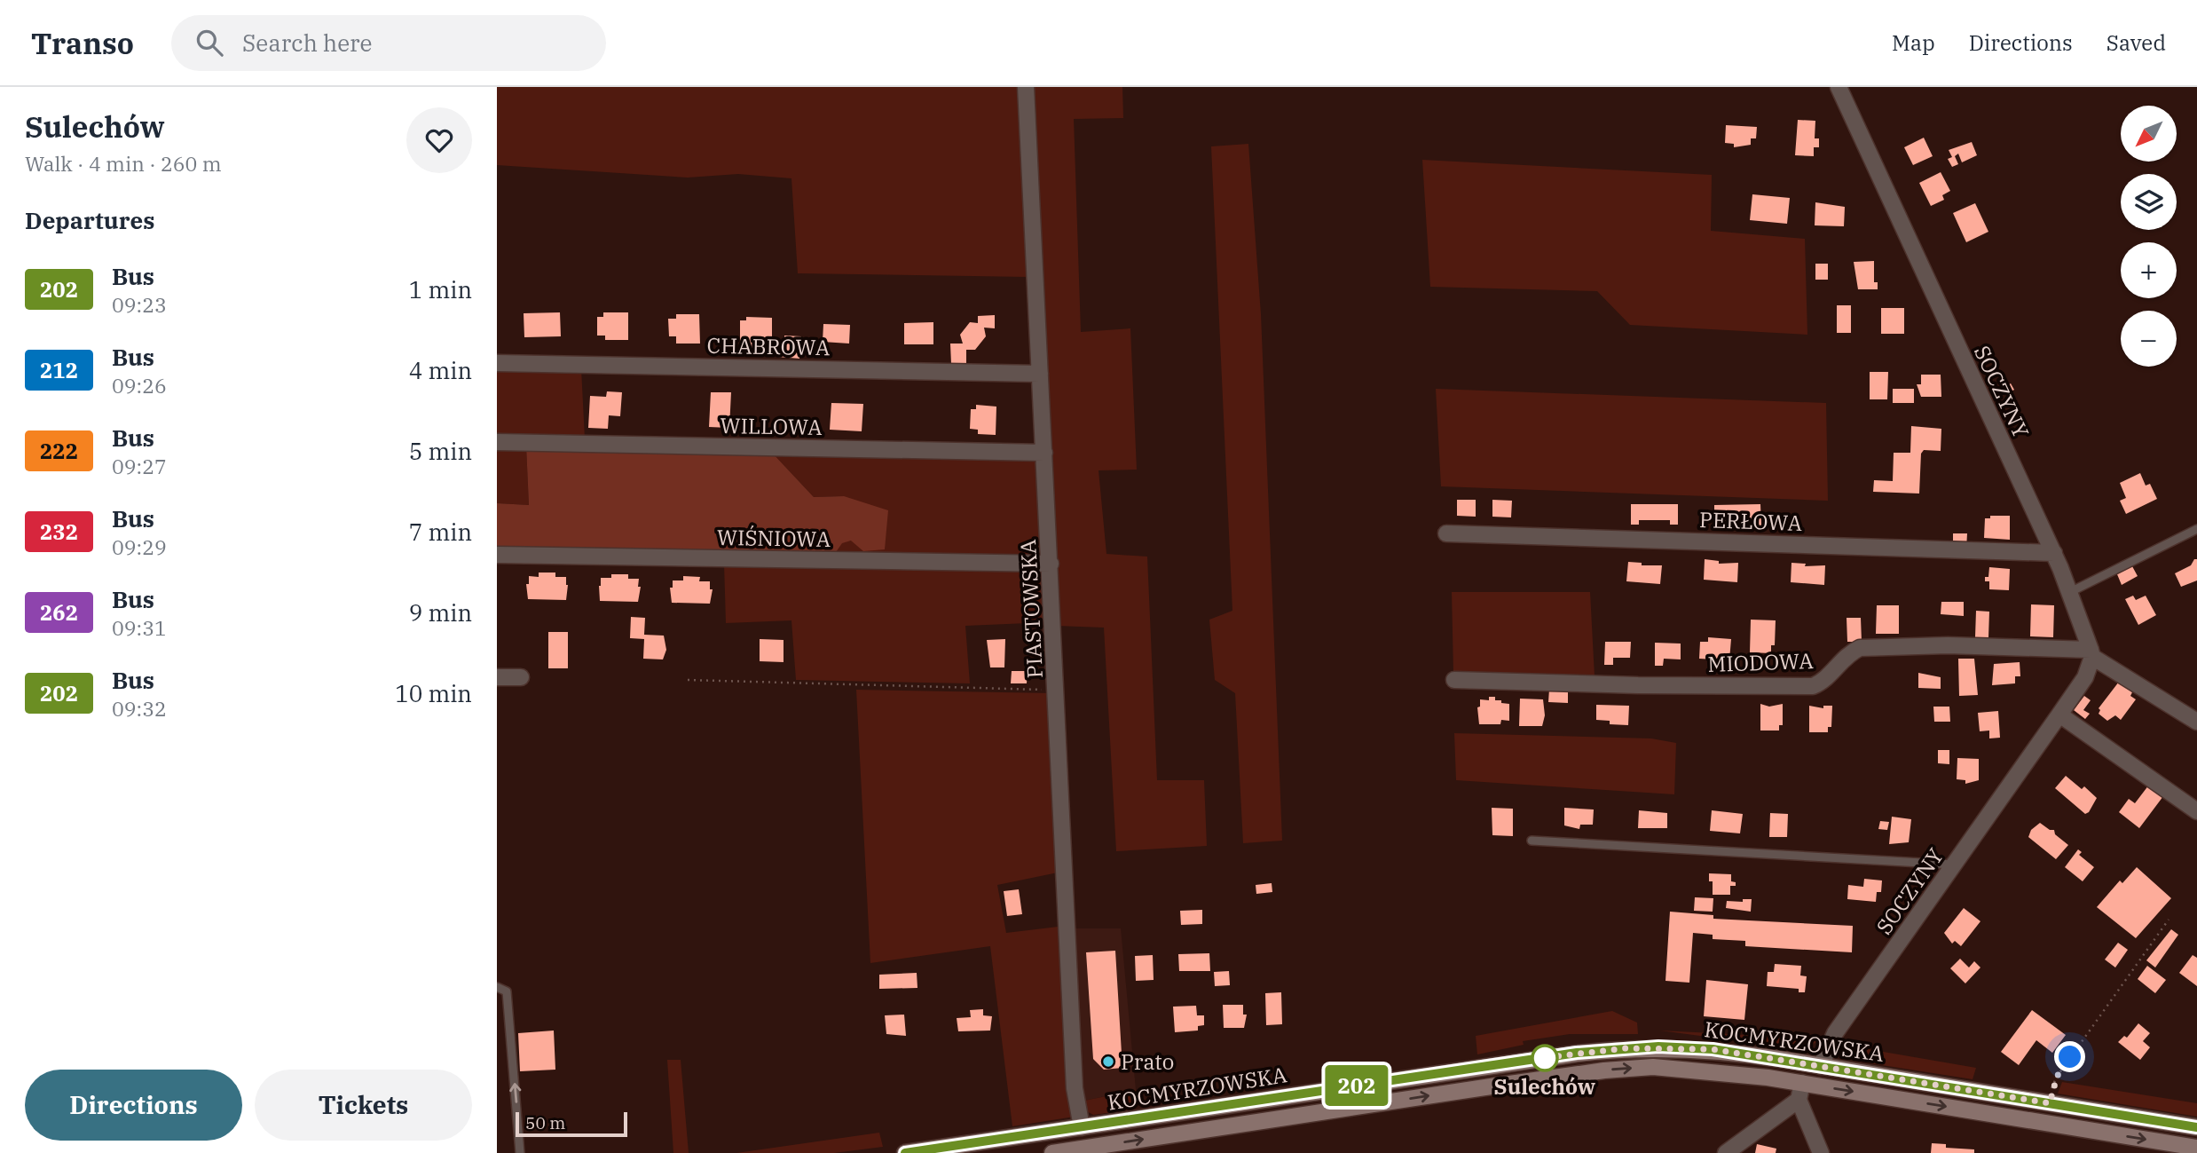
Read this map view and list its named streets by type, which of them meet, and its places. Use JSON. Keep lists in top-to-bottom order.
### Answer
{
  "streets": {
    "main road": ["KOCMYRZOWSKA"],
    "street": [
      "CHABROWA",
      "SOCZYNY",
      "WILLOWA",
      "PERŁOWA",
      "WIŚNIOWA",
      "PIASTOWSKA",
      "MIODOWA"
    ]
  },
  "crossings": [
    ["CHABROWA", "PIASTOWSKA"],
    ["SOCZYNY", "PERŁOWA"],
    ["SOCZYNY", "MIODOWA"],
    ["SOCZYNY", "KOCMYRZOWSKA"],
    ["WILLOWA", "PIASTOWSKA"],
    ["WIŚNIOWA", "PIASTOWSKA"],
    ["PIASTOWSKA", "KOCMYRZOWSKA"]
  ],
  "places": ["Sulechów", "Prato"],
  "lines": ["bus line 202"],
  "scale_bar": "50 m",
  "north": "bottom left",
  "page": {
    "header": "Transo",
    "search": "Search here",
    "nav": ["Map", "Directions", "Saved"],
    "heading": [
      ["Sulechów", "Walk · 4 min · 260 m"],
      "Departures"
    ],
    "on_map": "202",
    "map_buttons": ["+", "−"],
    "list": [
      {
        "mark": "202",
        "name": "Bus",
        "note": "09:23",
        "value": "1 min"
      },
      {
        "mark": "212",
        "name": "Bus",
        "note": "09:26",
        "value": "4 min"
      },
      {
        "mark": "222",
        "name": "Bus",
        "note": "09:27",
        "value": "5 min"
      },
      {
        "mark": "232",
        "name": "Bus",
        "note": "09:29",
        "value": "7 min"
      },
      {
        "mark": "262",
        "name": "Bus",
        "note": "09:31",
        "value": "9 min"
      },
      {
        "mark": "202",
        "name": "Bus",
        "note": "09:32",
        "value": "10 min"
      }
    ],
    "buttons": ["Directions", "Tickets"],
    "scale": "50 m"
  }
}
